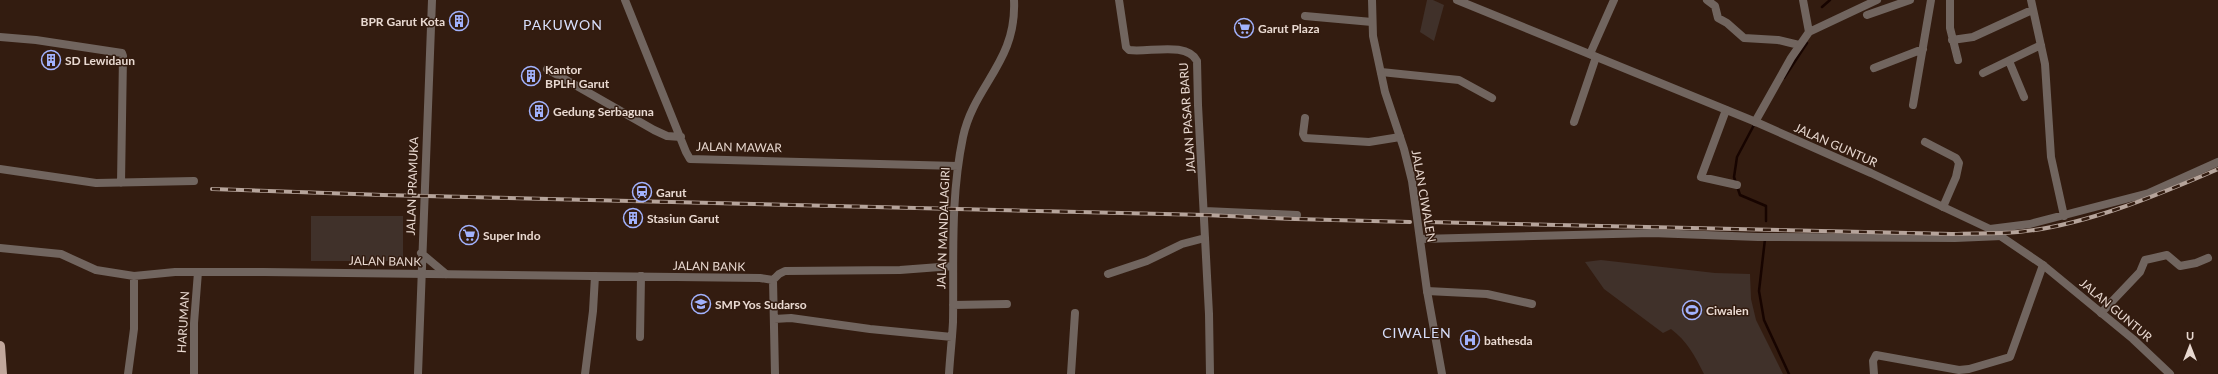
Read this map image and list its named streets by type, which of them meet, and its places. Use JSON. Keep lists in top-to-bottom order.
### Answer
{
  "streets": {
    "street": [
      "JALAN PASAR BARU",
      "JALAN GUNTUR",
      "JALAN MAWAR",
      "JALAN PRAMUKA",
      "JALAN CIWALEN",
      "JALAN MANDALAGIRI",
      "JALAN BANK",
      "HARUMAN"
    ]
  },
  "crossings": [
    ["JALAN MAWAR", "JALAN MANDALAGIRI"],
    ["JALAN PRAMUKA", "JALAN BANK"],
    ["JALAN BANK", "HARUMAN"]
  ],
  "districts": ["PAKUWON", "CIWALEN"],
  "places": {
    "building": [
      "BPR Garut Kota",
      "SD Lewidaun",
      "Kantor BPLH Garut",
      "Gedung Serbaguna",
      "Stasiun Garut"
    ],
    "supermarket": ["Garut Plaza", "Super Indo"],
    "station": ["Garut"],
    "school or university": ["SMP Yos Sudarso"],
    "sports": ["Ciwalen"],
    "hospital": ["bathesda"]
  },
  "north": "top"
}
